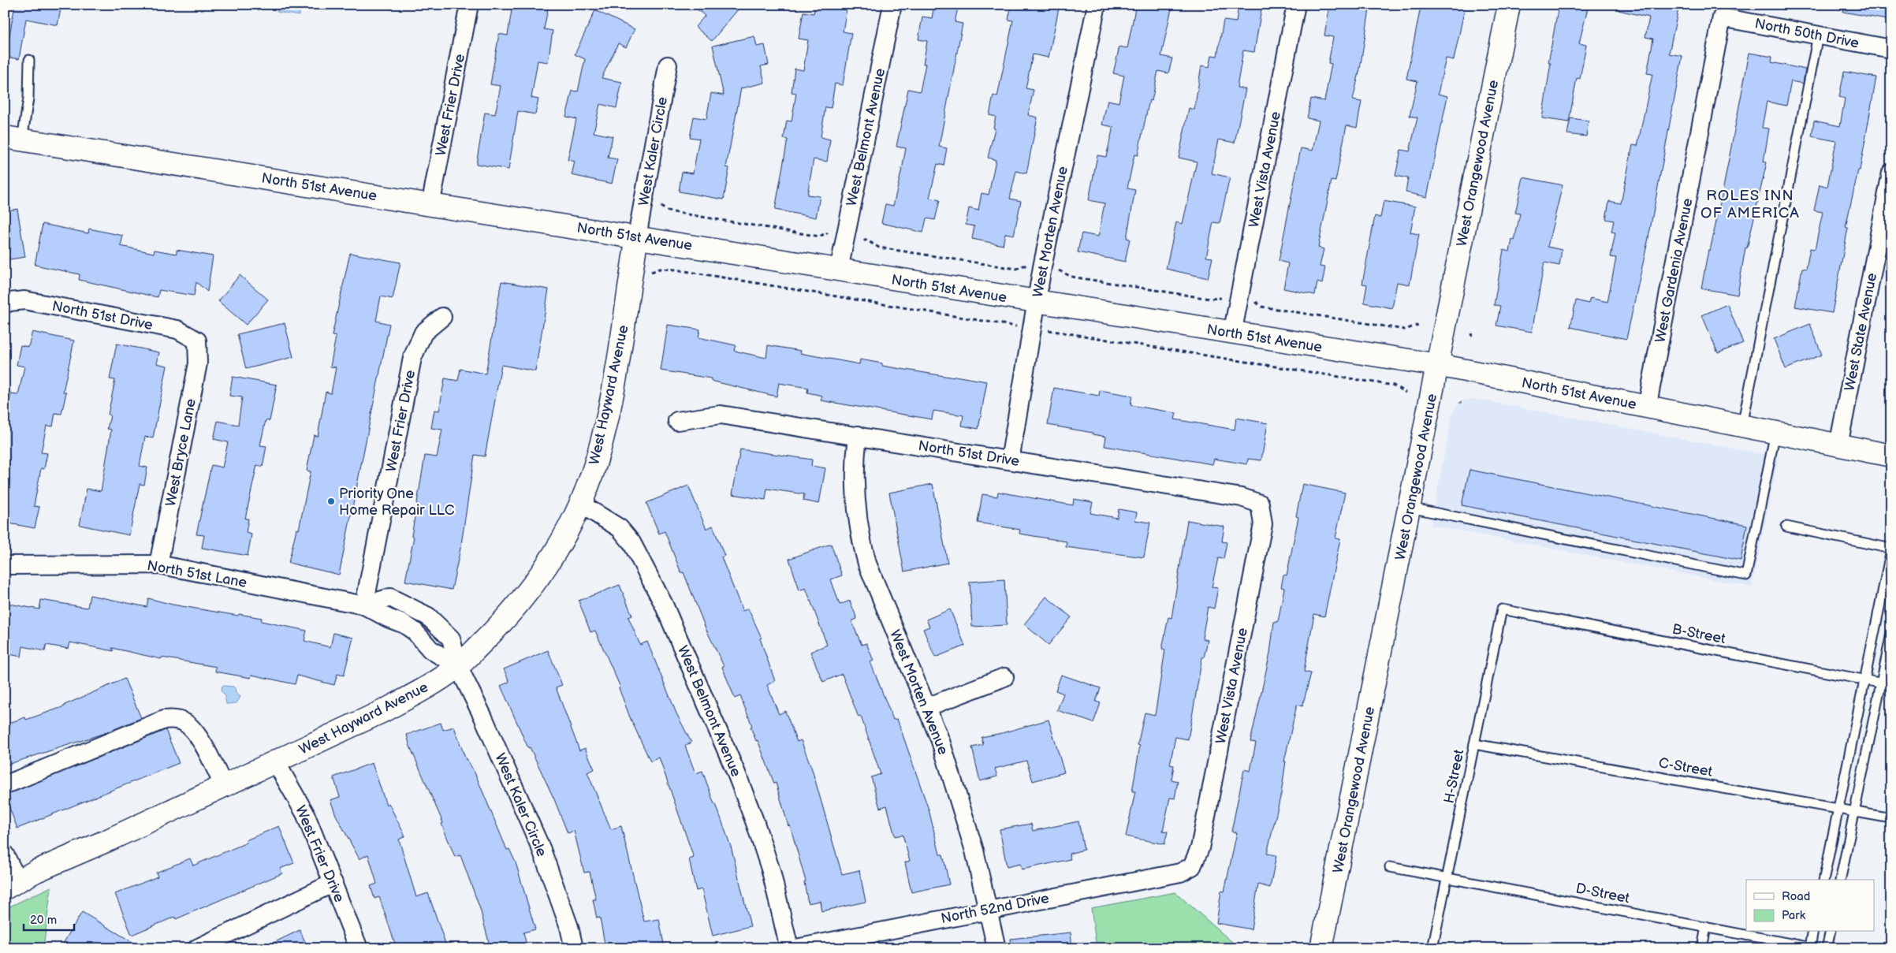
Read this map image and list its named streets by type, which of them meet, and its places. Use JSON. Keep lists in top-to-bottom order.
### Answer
{
  "streets": {
    "street": [
      "North 50th Drive",
      "West Frier Drive",
      "West Belmont Avenue",
      "West Kaler Circle",
      "West Orangewood Avenue",
      "West Vista Avenue",
      "North 51st Avenue",
      "West Morten Avenue",
      "West Gardenia Avenue",
      "North 51st Drive",
      "West State Avenue",
      "West Hayward Avenue",
      "West Bryce Lane",
      "North 51st Lane",
      "North 52nd Drive"
    ],
    "lane": [
      "B-Street",
      "C-Street",
      "H-Street",
      "D-Street"
    ]
  },
  "crossings": [
    ["North 50th Drive", "West Gardenia Avenue"],
    ["West Frier Drive", "North 51st Avenue"],
    ["West Frier Drive", "West Hayward Avenue"],
    ["West Frier Drive", "North 51st Lane"],
    ["West Belmont Avenue", "North 51st Avenue"],
    ["West Belmont Avenue", "West Hayward Avenue"],
    ["West Kaler Circle", "North 51st Avenue"],
    ["West Kaler Circle", "West Hayward Avenue"],
    ["West Kaler Circle", "North 51st Lane"],
    ["West Orangewood Avenue", "North 51st Avenue"],
    ["West Vista Avenue", "North 51st Avenue"],
    ["West Vista Avenue", "North 51st Drive"],
    ["West Vista Avenue", "North 52nd Drive"],
    ["North 51st Avenue", "West Morten Avenue"],
    ["North 51st Avenue", "West Gardenia Avenue"],
    ["North 51st Avenue", "West State Avenue"],
    ["North 51st Avenue", "West Hayward Avenue"],
    ["West Morten Avenue", "North 51st Drive"],
    ["West Morten Avenue", "North 52nd Drive"],
    ["North 51st Drive", "West Bryce Lane"],
    ["West Hayward Avenue", "North 51st Lane"],
    ["West Bryce Lane", "North 51st Lane"],
    ["B-Street", "H-Street"],
    ["C-Street", "H-Street"],
    ["H-Street", "D-Street"]
  ],
  "districts": ["ROLES INN OF AMERICA"],
  "places": ["Priority One Home Repair LLC"],
  "legend": ["Road", "Park"],
  "scale_bar": "20 m"
}
